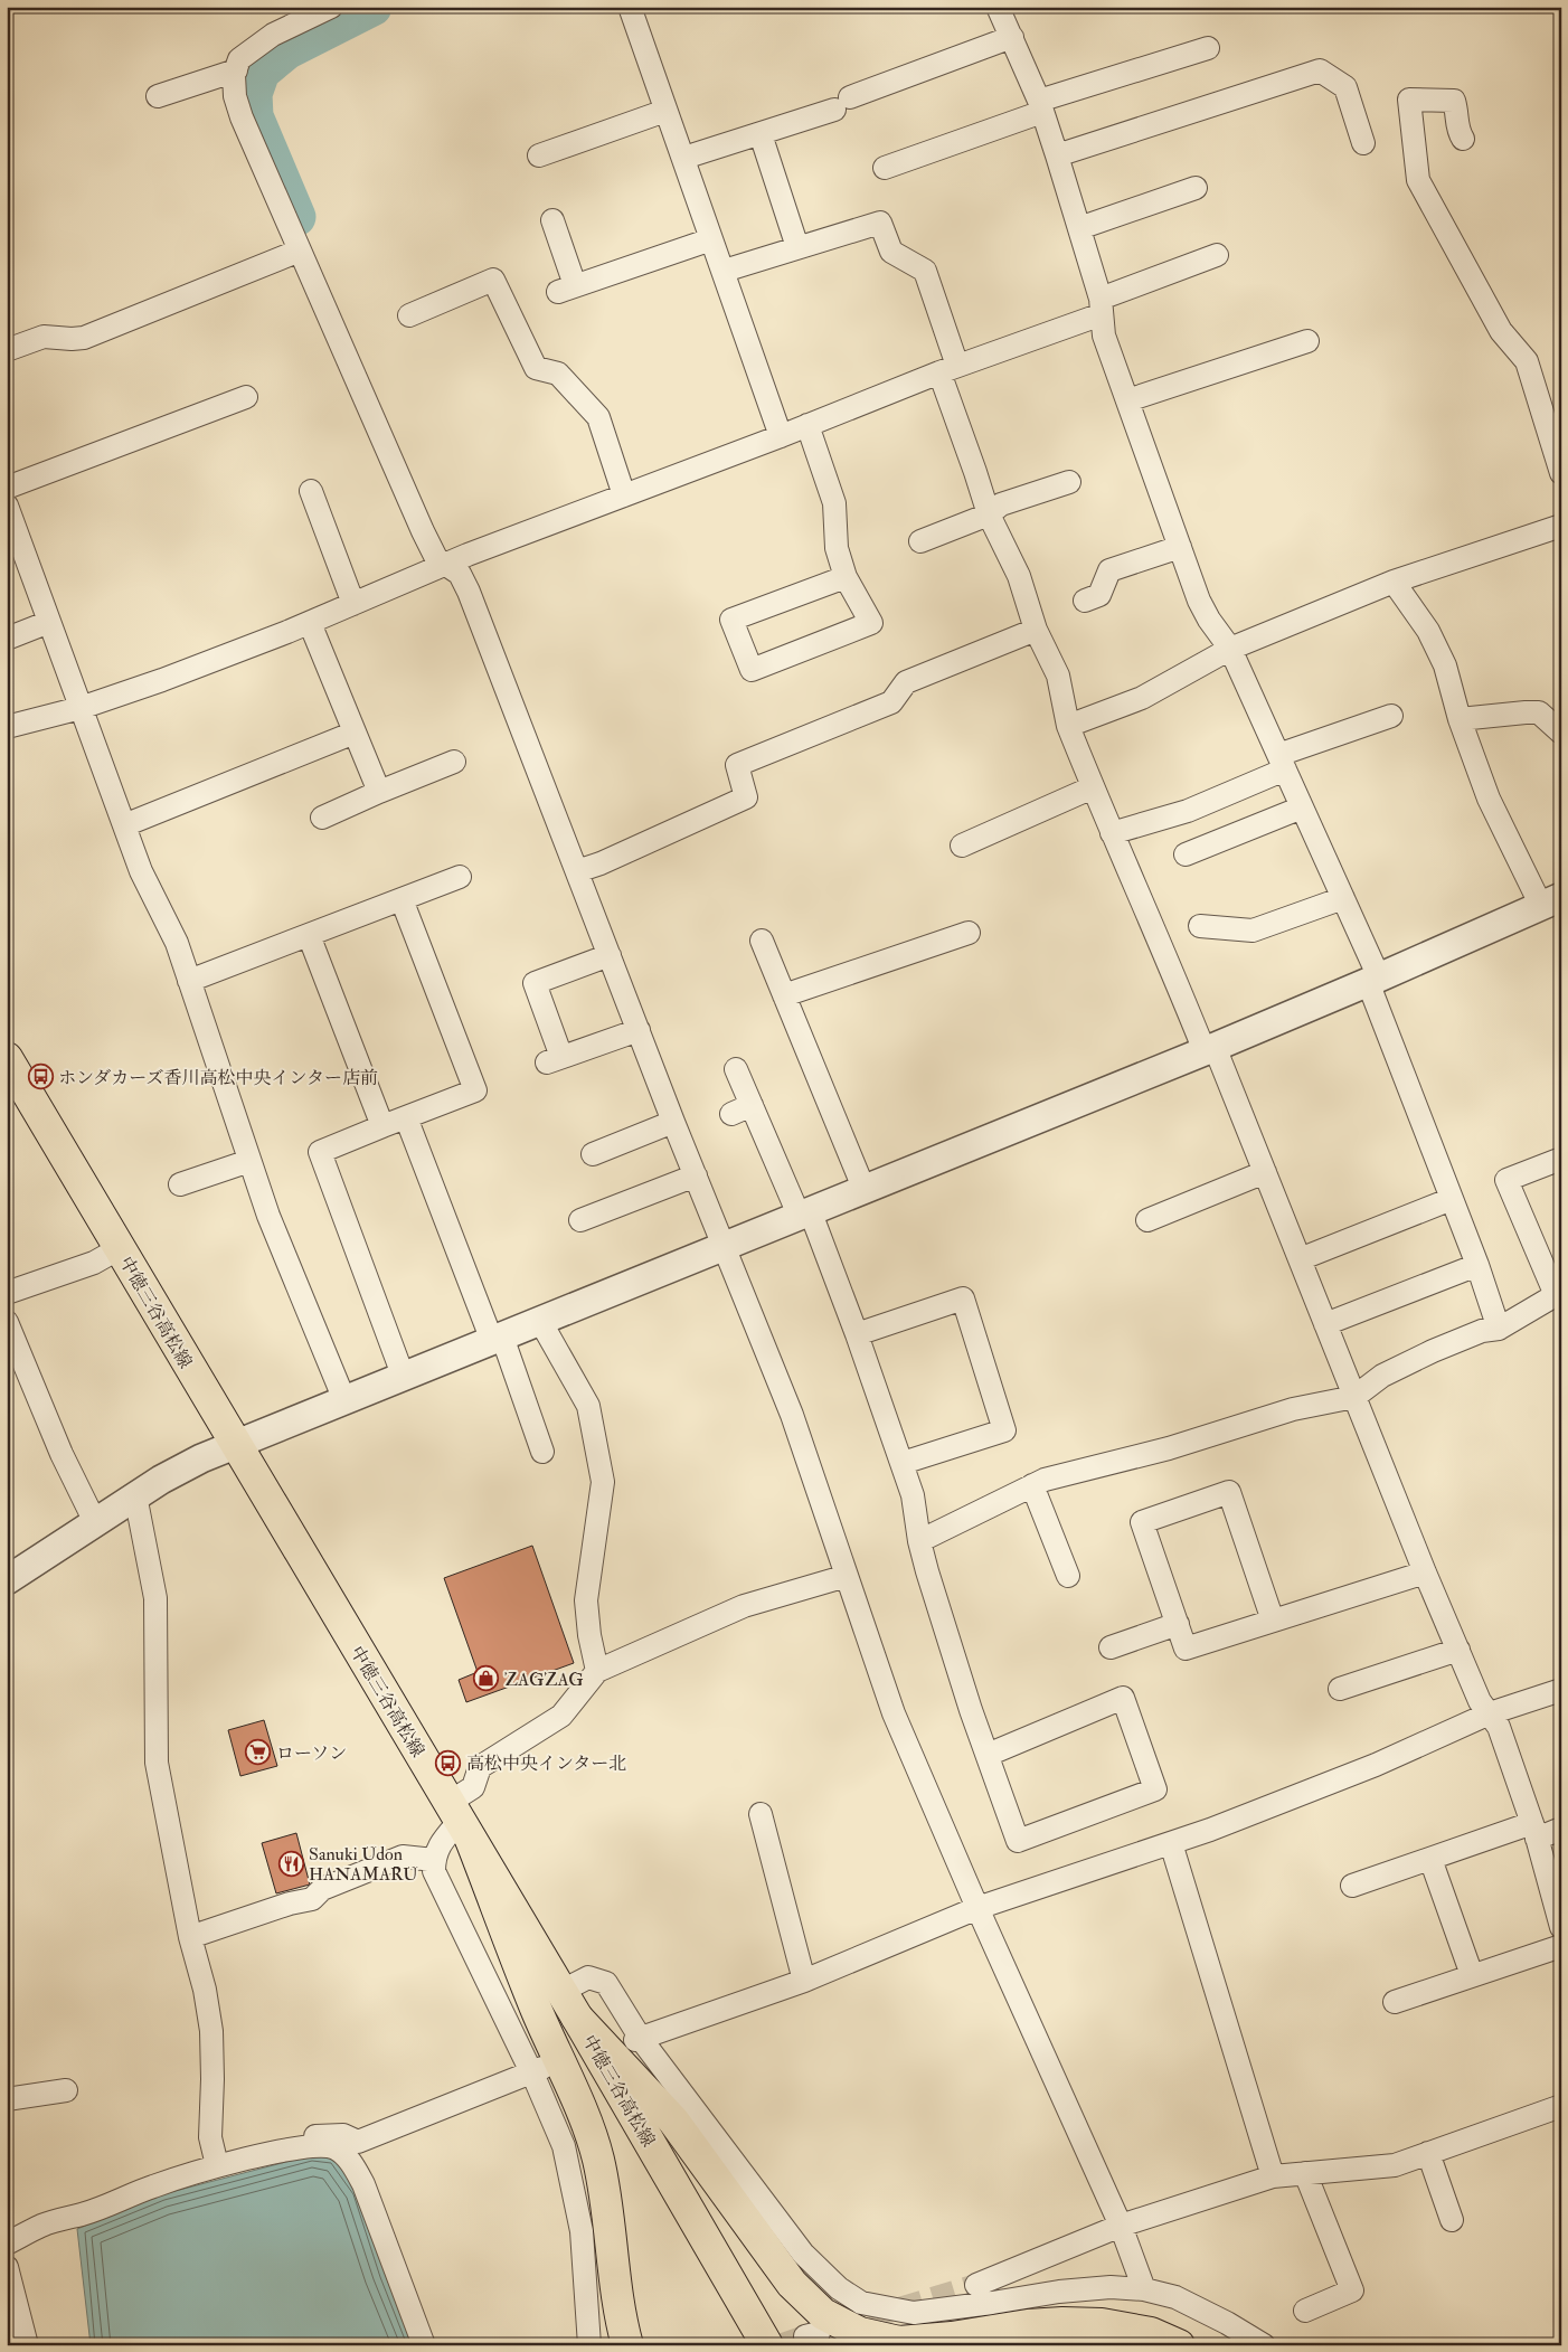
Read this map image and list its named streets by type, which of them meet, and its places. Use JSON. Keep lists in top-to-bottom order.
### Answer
{
  "streets": {
    "main road": ["中徳三谷高松線"]
  },
  "places": {
    "bus stop": ["ホンダカーズ香川高松中央インター店前", "高松中央インター北"],
    "shop": ["ZAGZAG"],
    "supermarket": ["ローソン"],
    "restaurant": ["Sanuki Udon HANAMARU"]
  }
}
